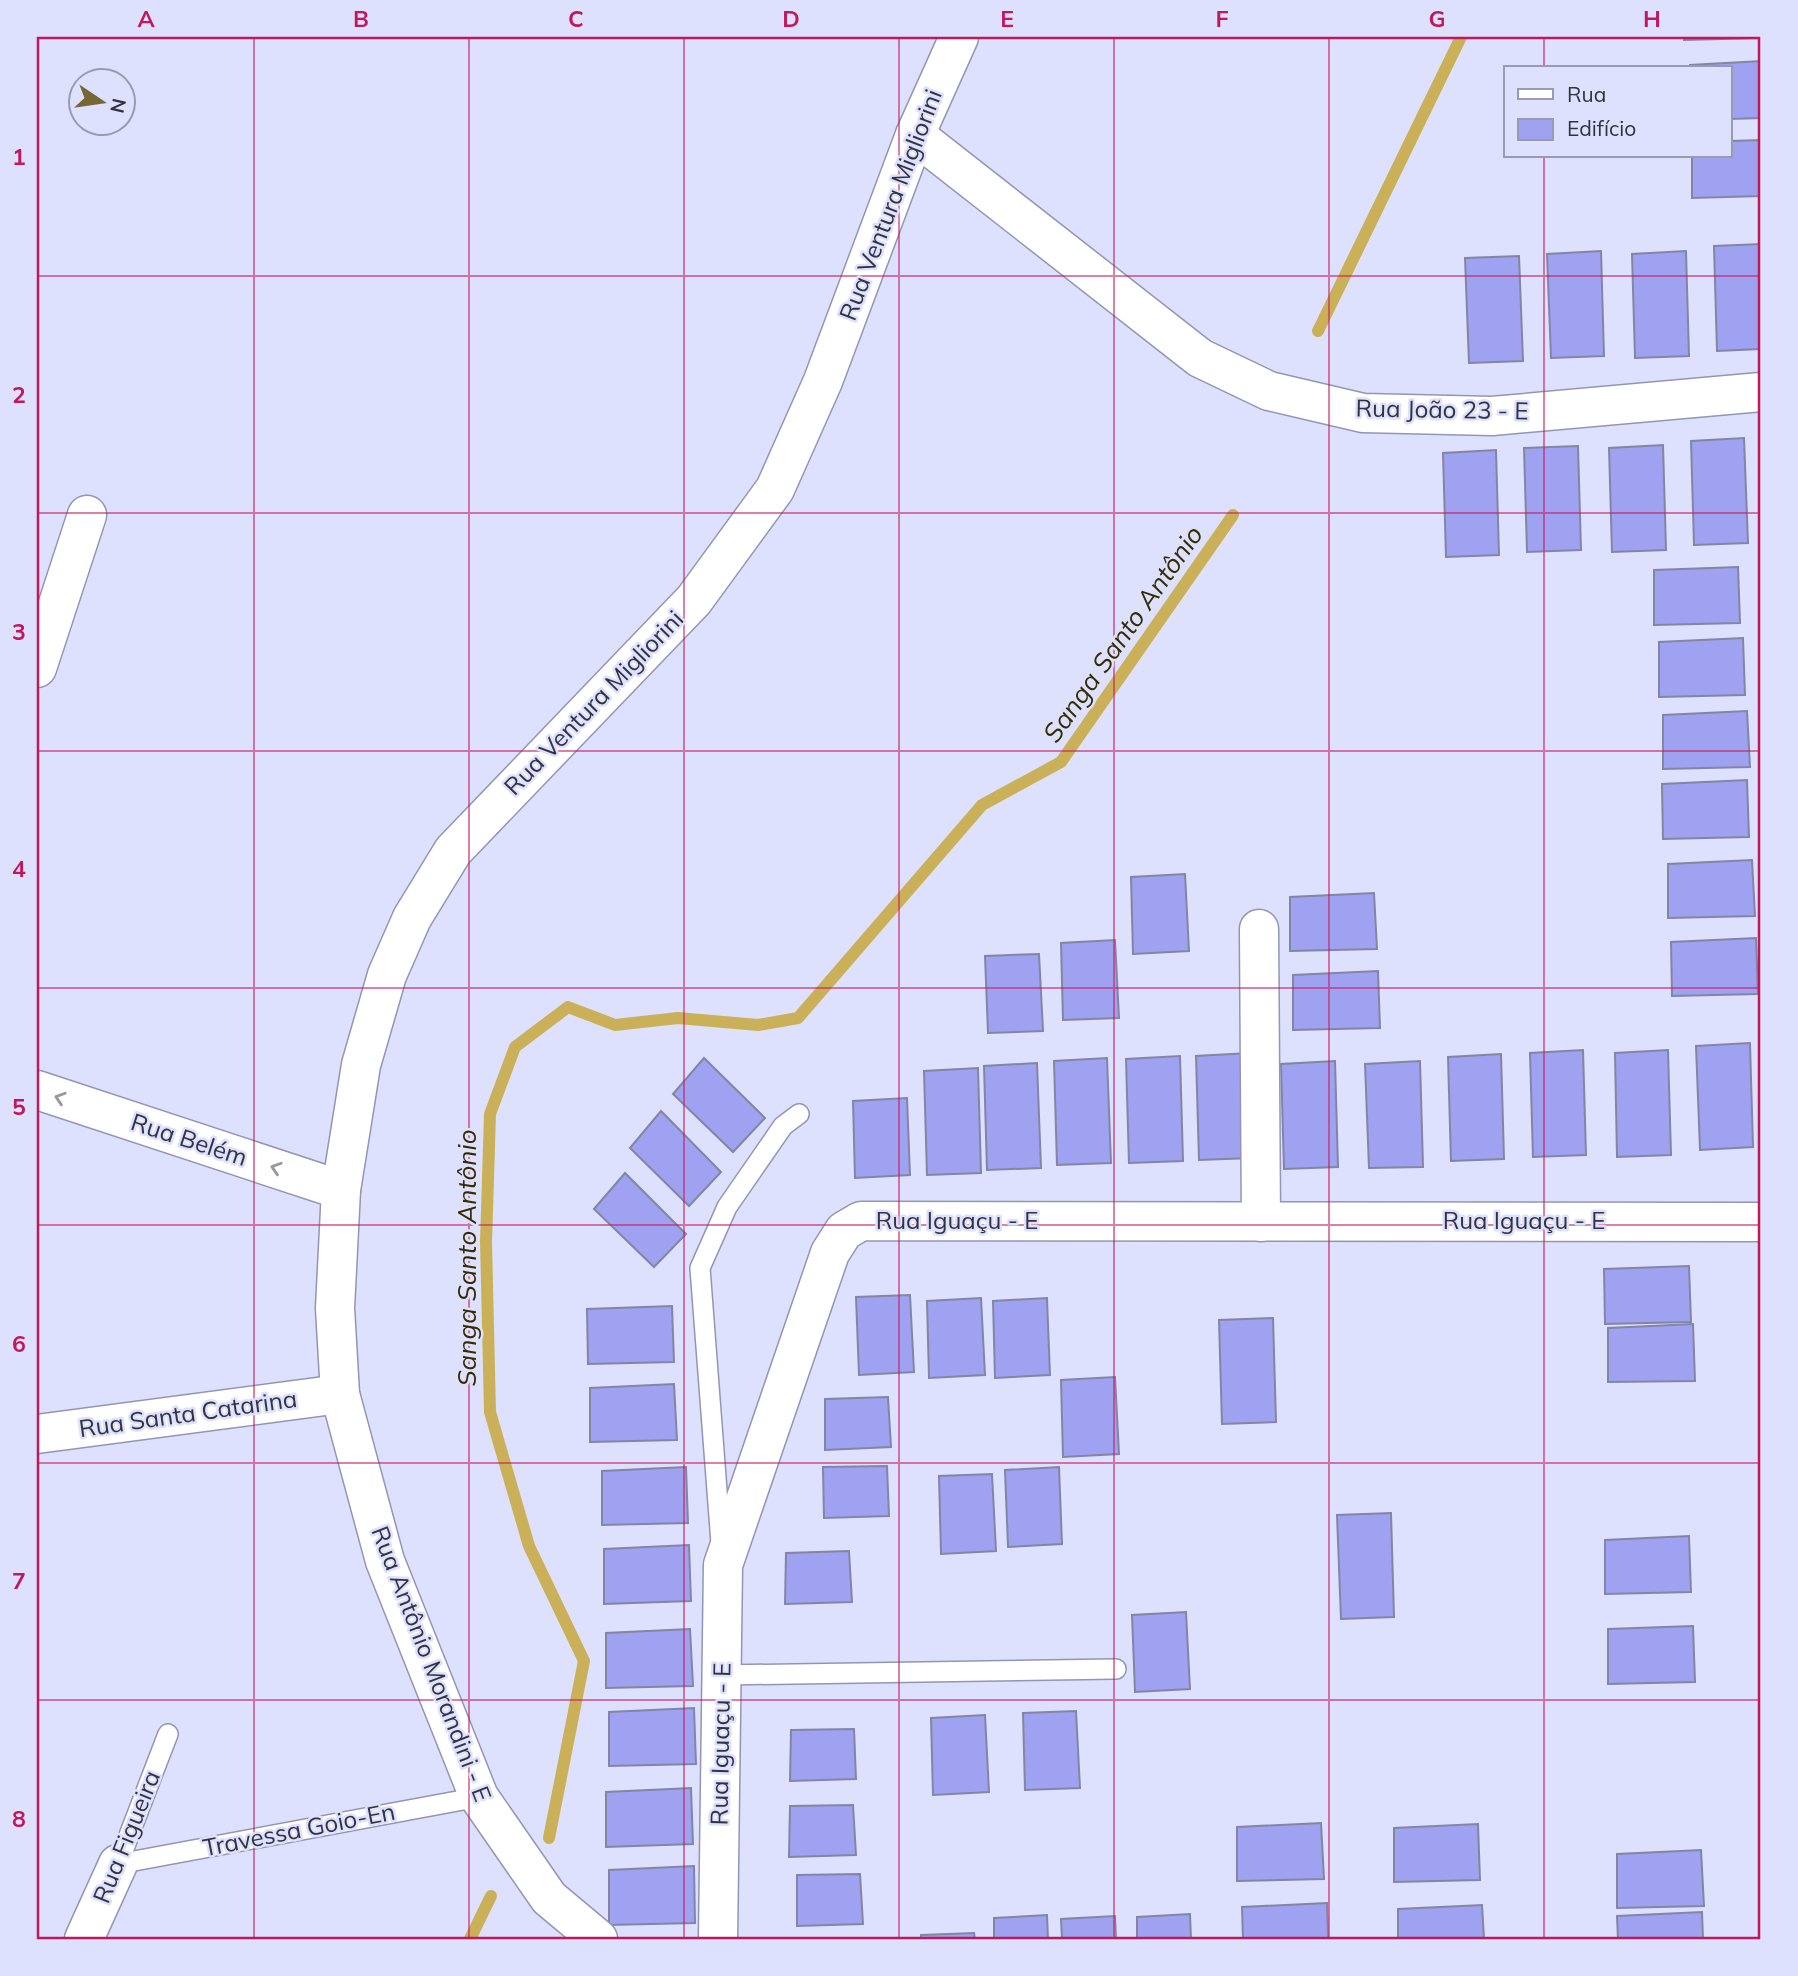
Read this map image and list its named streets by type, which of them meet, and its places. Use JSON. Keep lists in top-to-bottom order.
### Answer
{
  "streets": {
    "street": [
      "Rua Ventura Migliorini",
      "Rua João 23 - E",
      "Rua Belém",
      "Rua Iguaçu - E",
      "Rua Santa Catarina",
      "Rua Antônio Morandini - E",
      "Rua Figueira"
    ],
    "lane": ["Travessa Goio-En"]
  },
  "crossings": [
    ["Rua Ventura Migliorini", "Rua João 23 - E"],
    ["Rua Ventura Migliorini", "Rua Belém"],
    ["Rua Ventura Migliorini", "Rua Santa Catarina"],
    ["Rua Ventura Migliorini", "Rua Antônio Morandini - E"],
    ["Rua Santa Catarina", "Rua Antônio Morandini - E"],
    ["Rua Antônio Morandini - E", "Travessa Goio-En"],
    ["Travessa Goio-En", "Rua Figueira"]
  ],
  "one_way": ["Rua Belém"],
  "water": ["Sanga Santo Antônio"],
  "legend": ["Rua", "Edifício"],
  "north": "right",
  "grid": {
    "columns": [
      "A",
      "B",
      "C",
      "D",
      "E",
      "F",
      "G",
      "H"
    ],
    "rows": [
      "1",
      "2",
      "3",
      "4",
      "5",
      "6",
      "7",
      "8"
    ]
  }
}
